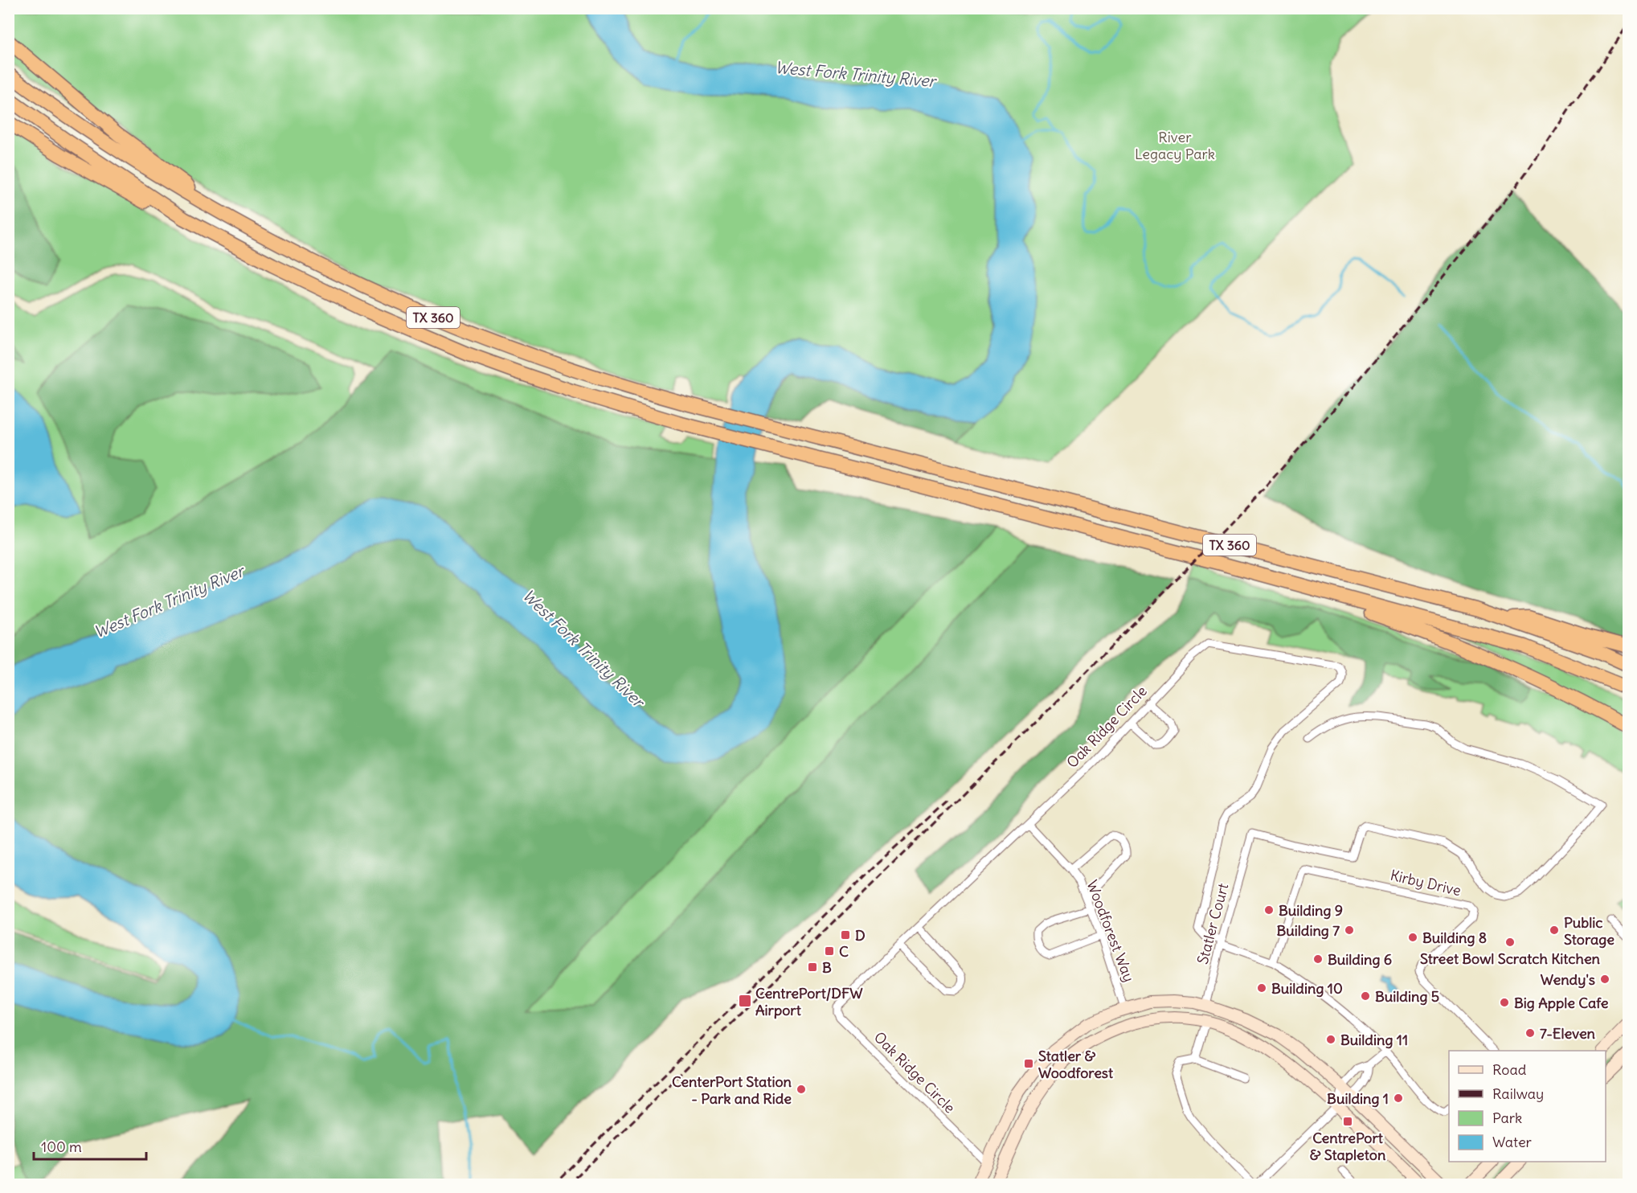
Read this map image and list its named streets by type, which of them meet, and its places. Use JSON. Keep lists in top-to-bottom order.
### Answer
{
  "streets": {
    "highway": ["TX 360"],
    "street": [
      "Oak Ridge Circle",
      "Kirby Drive",
      "Statler Court",
      "Woodforest Way"
    ]
  },
  "crossings": [
    ["Oak Ridge Circle", "Statler Court"],
    ["Oak Ridge Circle", "Woodforest Way"]
  ],
  "water": ["West Fork Trinity River"],
  "parks": ["River Legacy Park"],
  "places": {
    "other": [
      "Building 9",
      "Building 7",
      "Public Storage",
      "Building 8",
      "Street Bowl Scratch Kitchen",
      "Building 6",
      "Wendy's",
      "Building 10",
      "Building 5",
      "Big Apple Cafe",
      "7-Eleven",
      "Building 11",
      "CenterPort Station - Park and Ride",
      "Building 1"
    ],
    "transit": [
      "D",
      "C",
      "B",
      "CentrePort/DFW Airport",
      "Statler & Woodforest",
      "CentrePort & Stapleton"
    ]
  },
  "legend": [
    "Road",
    "Railway",
    "Park",
    "Water"
  ],
  "scale_bar": "100 m"
}
